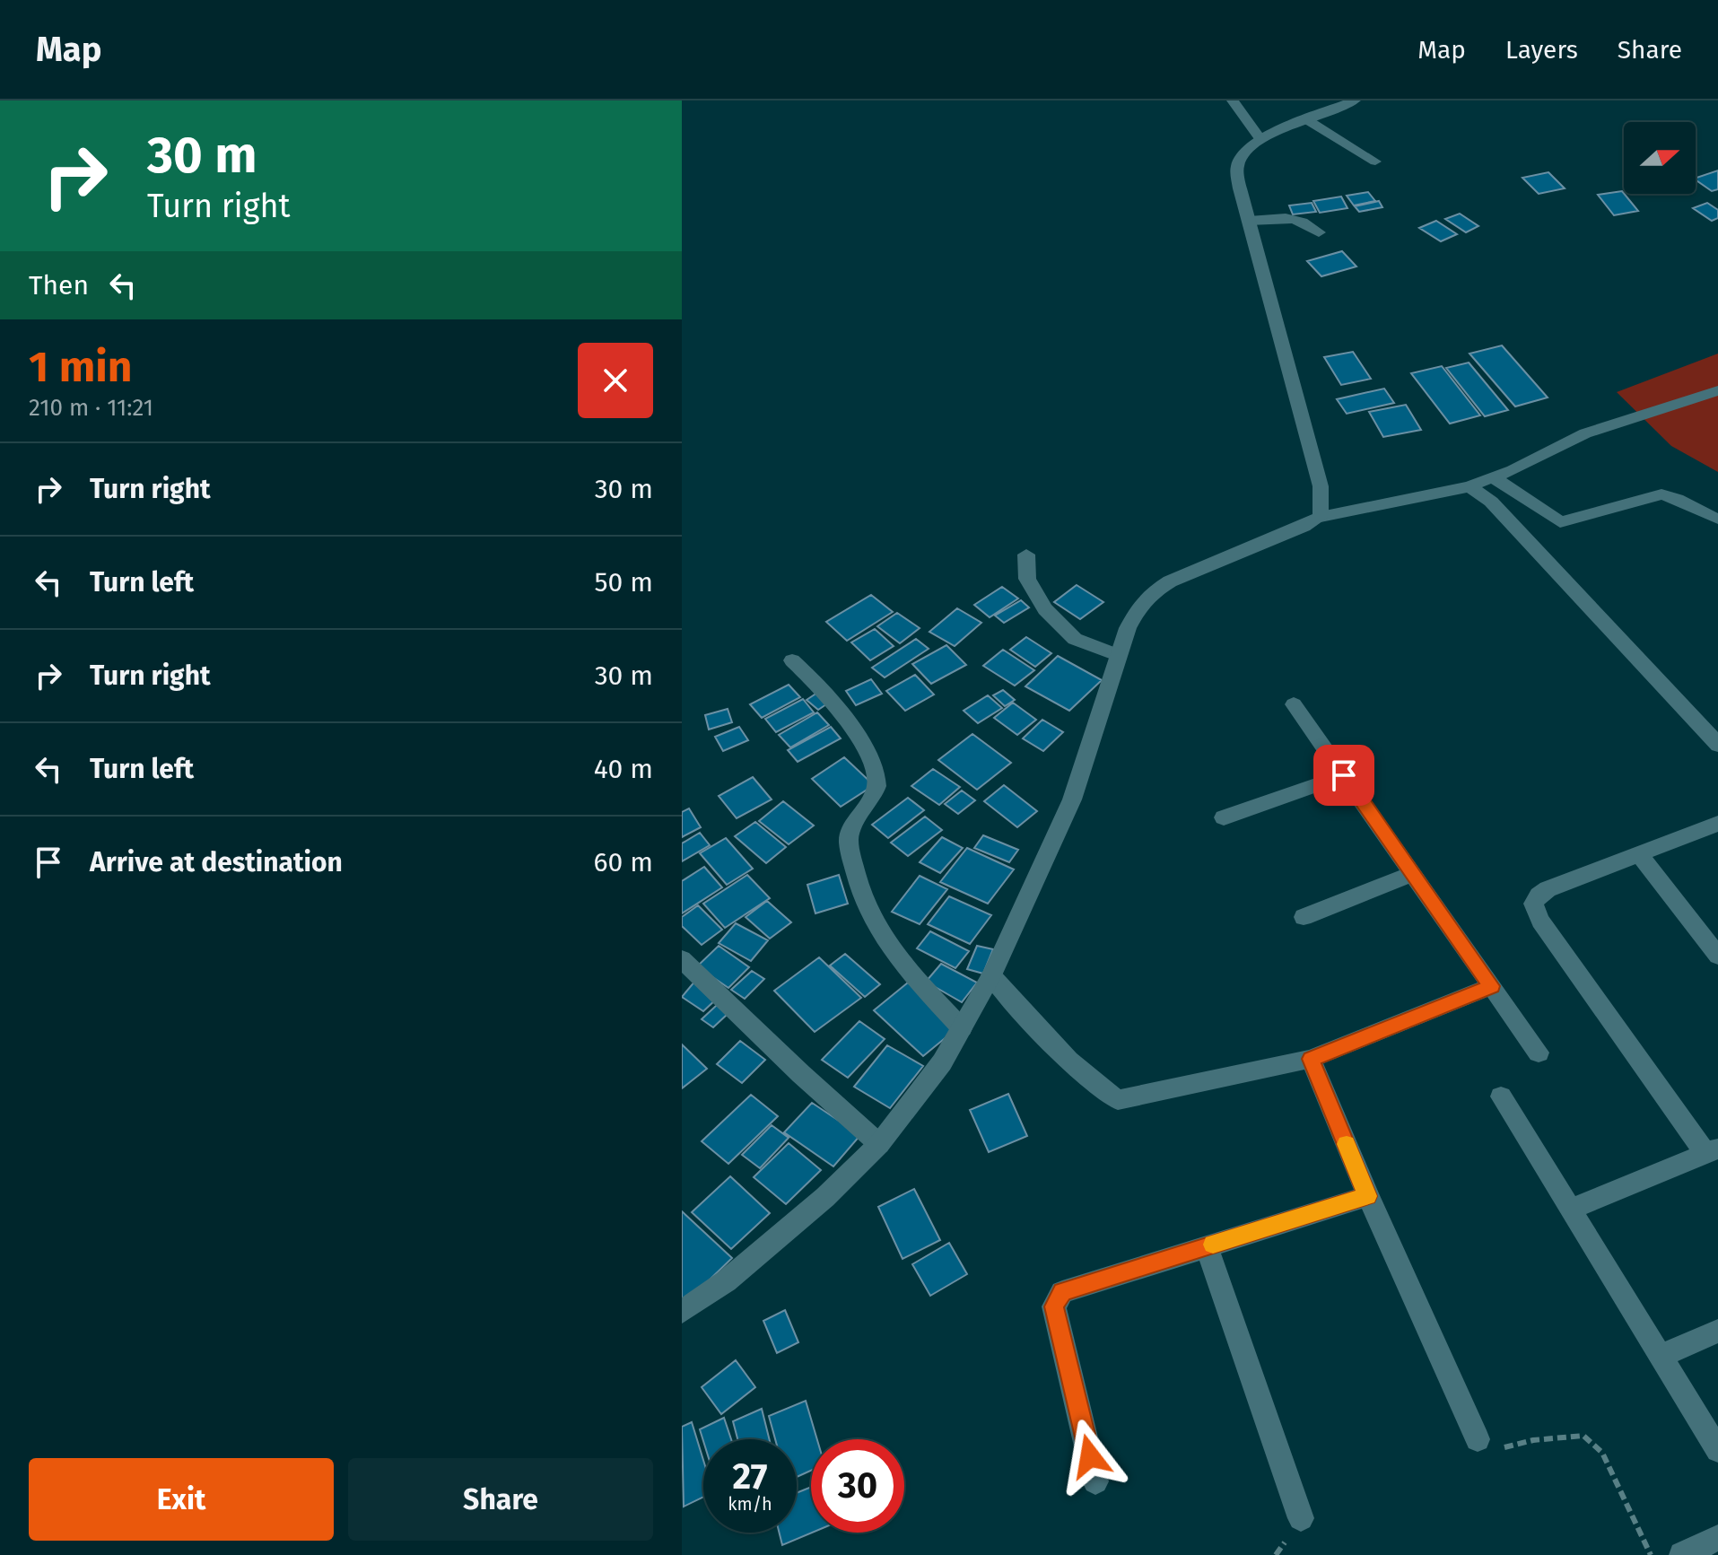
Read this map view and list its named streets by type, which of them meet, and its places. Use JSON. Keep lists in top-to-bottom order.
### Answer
{
  "north": "right",
  "page": {
    "header": "Map",
    "nav": ["Map", "Layers", "Share"],
    "turn": ["30 m", "Turn right"],
    "then": "Then",
    "heading": ["1 min", "210 m · 11:21"],
    "list": [
      {
        "name": "Turn right",
        "value": "30 m"
      },
      {
        "name": "Turn left",
        "value": "50 m"
      },
      {
        "name": "Turn right",
        "value": "30 m"
      },
      {
        "name": "Turn left",
        "value": "40 m"
      },
      {
        "name": "Arrive at destination",
        "value": "60 m"
      }
    ],
    "speed": "27 km/h",
    "limit": "30",
    "buttons": ["Exit", "Share"]
  }
}
